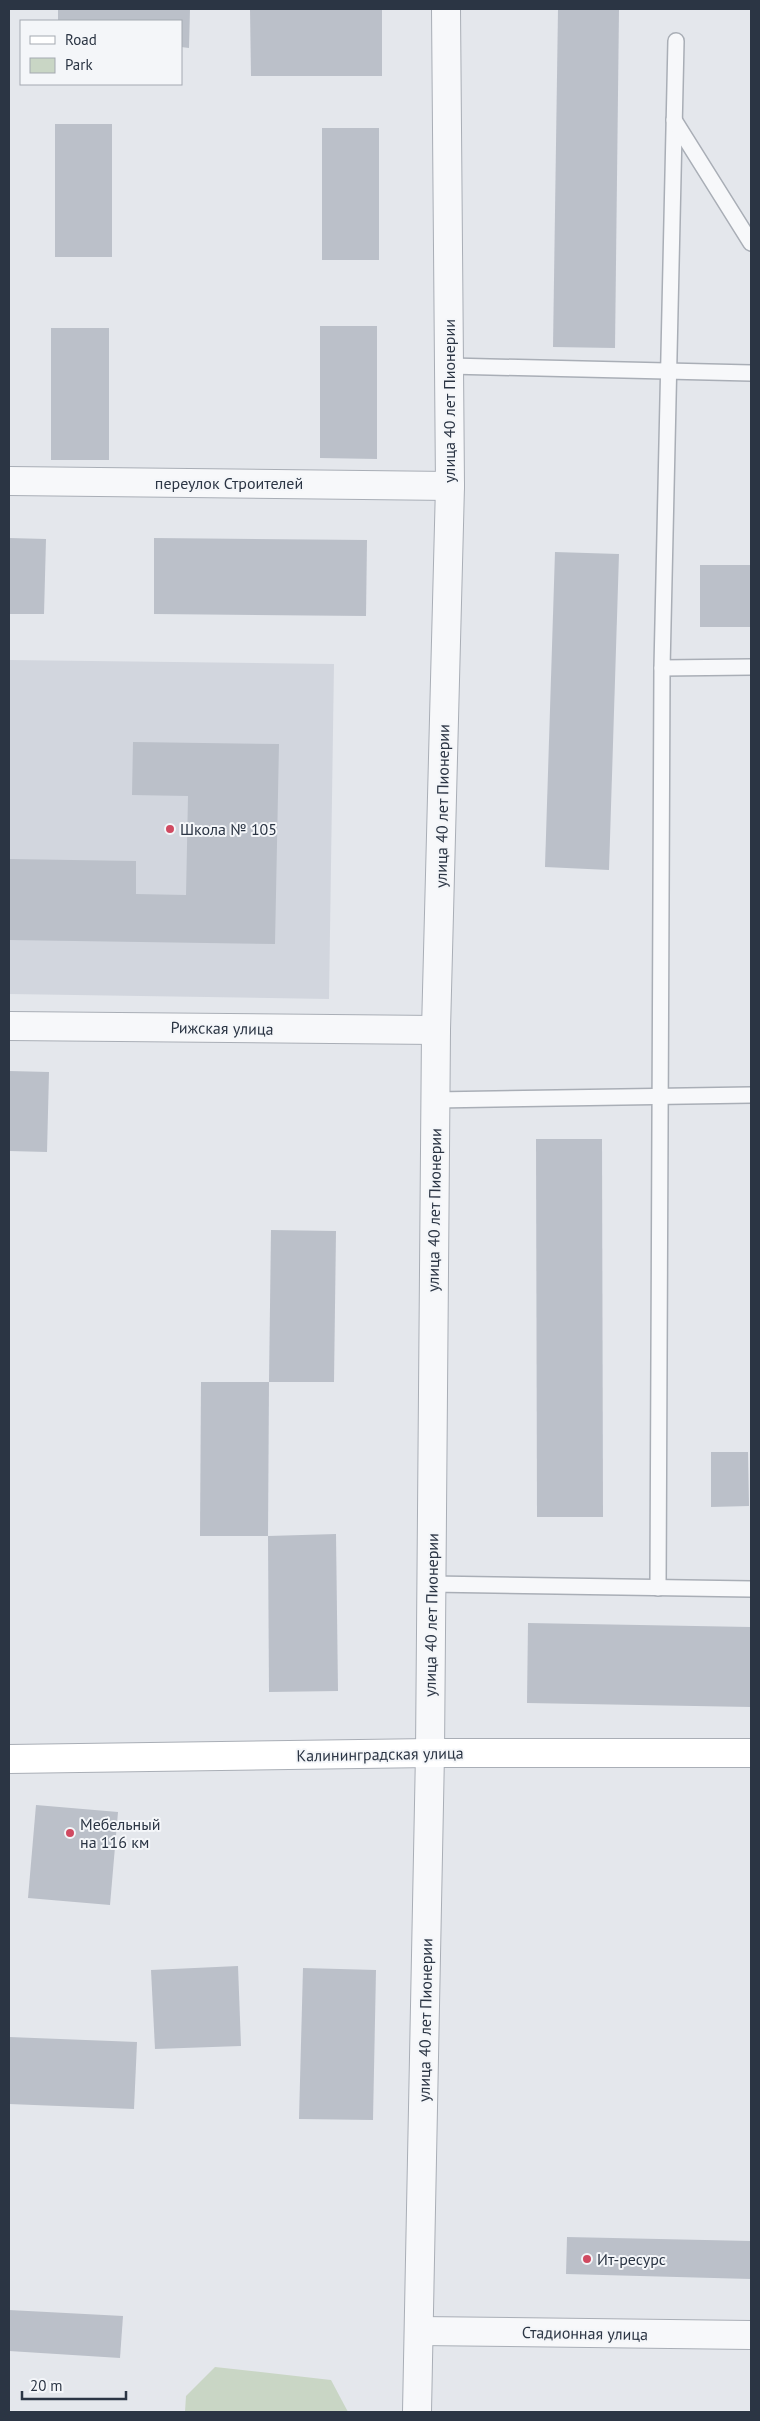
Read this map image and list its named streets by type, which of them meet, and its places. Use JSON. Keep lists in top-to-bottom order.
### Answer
{
  "streets": {
    "street": [
      "улица 40 лет Пионерии",
      "переулок Строителей",
      "Рижская улица",
      "Калининградская улица",
      "Стадионная улица"
    ]
  },
  "crossings": [
    ["улица 40 лет Пионерии", "переулок Строителей"],
    ["улица 40 лет Пионерии", "Рижская улица"],
    ["улица 40 лет Пионерии", "Калининградская улица"],
    ["улица 40 лет Пионерии", "Стадионная улица"]
  ],
  "places": ["Школа № 105", "Мебельный на 116 км", "Ит-ресурс"],
  "legend": ["Road", "Park"],
  "scale_bar": "20 m"
}
